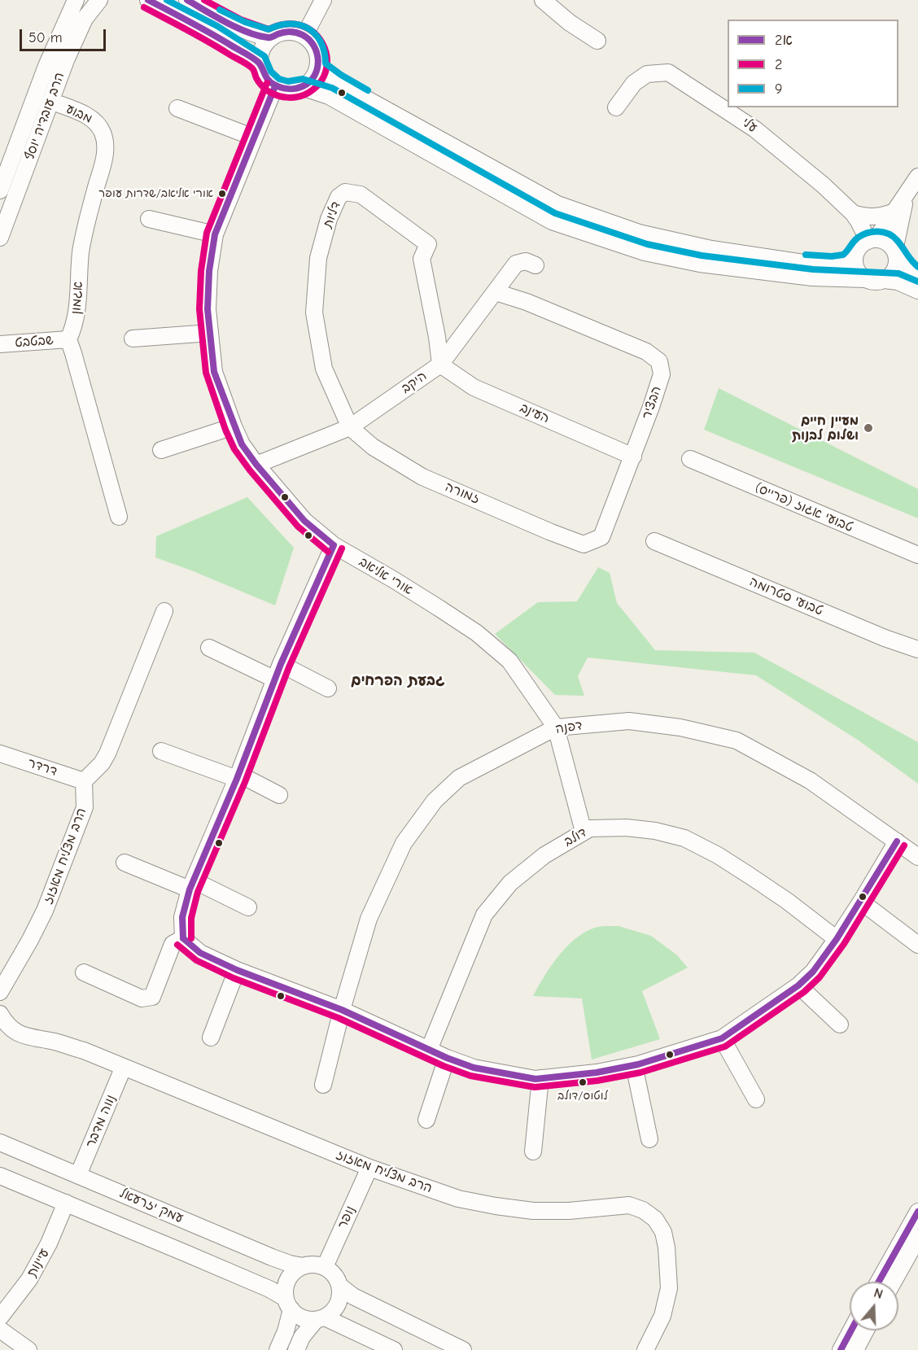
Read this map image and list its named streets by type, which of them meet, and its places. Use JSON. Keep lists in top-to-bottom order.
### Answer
{
  "streets": {
    "street": [
      "מבוע",
      "הרב עובדיה יוסף",
      "עלי",
      "דליות",
      "אגמון",
      "שבטבט",
      "היקב",
      "הבציר",
      "העינב",
      "זמורה",
      "טבועי אגוז (פרייס)",
      "אורי אליאב",
      "טבועי סטרומה",
      "דפנה",
      "דרדר",
      "דולב",
      "הרב מצליח מאזוז",
      "נווה מדבר",
      "עמק יזרעאל",
      "נופר",
      "עיינות"
    ]
  },
  "crossings": [
    ["מבוע", "הרב עובדיה יוסף"],
    ["מבוע", "אגמון"],
    ["דליות", "היקב"],
    ["דליות", "העינב"],
    ["דליות", "זמורה"],
    ["אגמון", "שבטבט"],
    ["היקב", "הבציר"],
    ["היקב", "העינב"],
    ["היקב", "זמורה"],
    ["היקב", "אורי אליאב"],
    ["הבציר", "העינב"],
    ["הבציר", "זמורה"],
    ["אורי אליאב", "דפנה"],
    ["אורי אליאב", "דולב"],
    ["דרדר", "הרב מצליח מאזוז"],
    ["הרב מצליח מאזוז", "נווה מדבר"],
    ["הרב מצליח מאזוז", "נופר"],
    ["נווה מדבר", "עמק יזרעאל"],
    ["עמק יזרעאל", "נופר"]
  ],
  "districts": ["גבעת הפרחים"],
  "places": ["אורי אליאב/שדרות עופר", "מעיין חיים ושלום לבנות", "לוטוס/דולב"],
  "lines": ["transit line 2א", "transit line 2", "transit line 9"],
  "legend": ["2א", "2", "9"],
  "scale_bar": "50 m",
  "north": "top"
}
